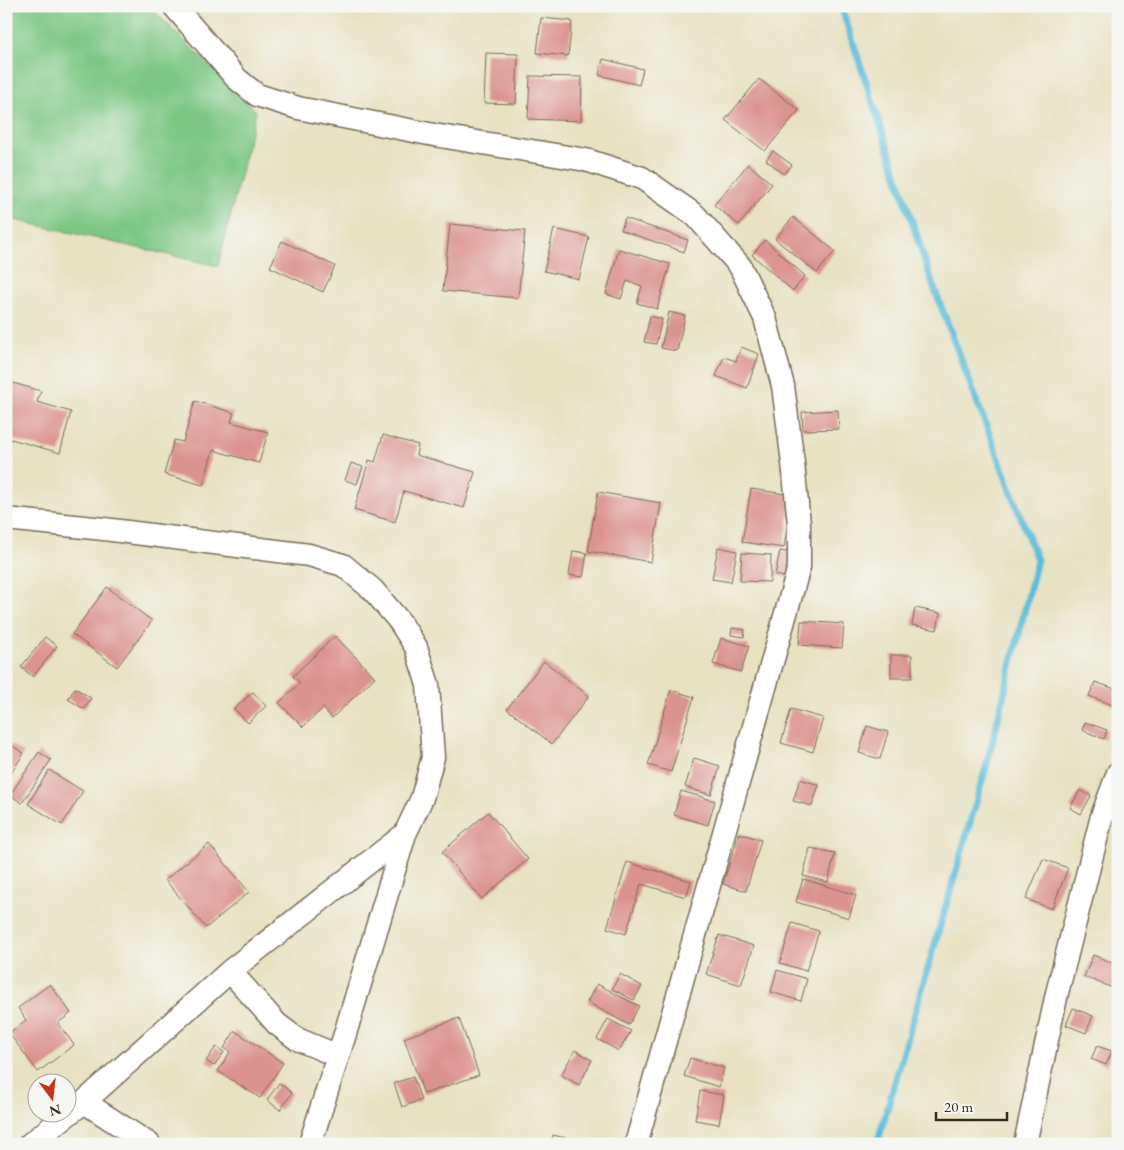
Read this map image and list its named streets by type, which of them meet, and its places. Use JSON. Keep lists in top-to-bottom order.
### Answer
{
  "scale_bar": "20 m",
  "north": "bottom"
}
